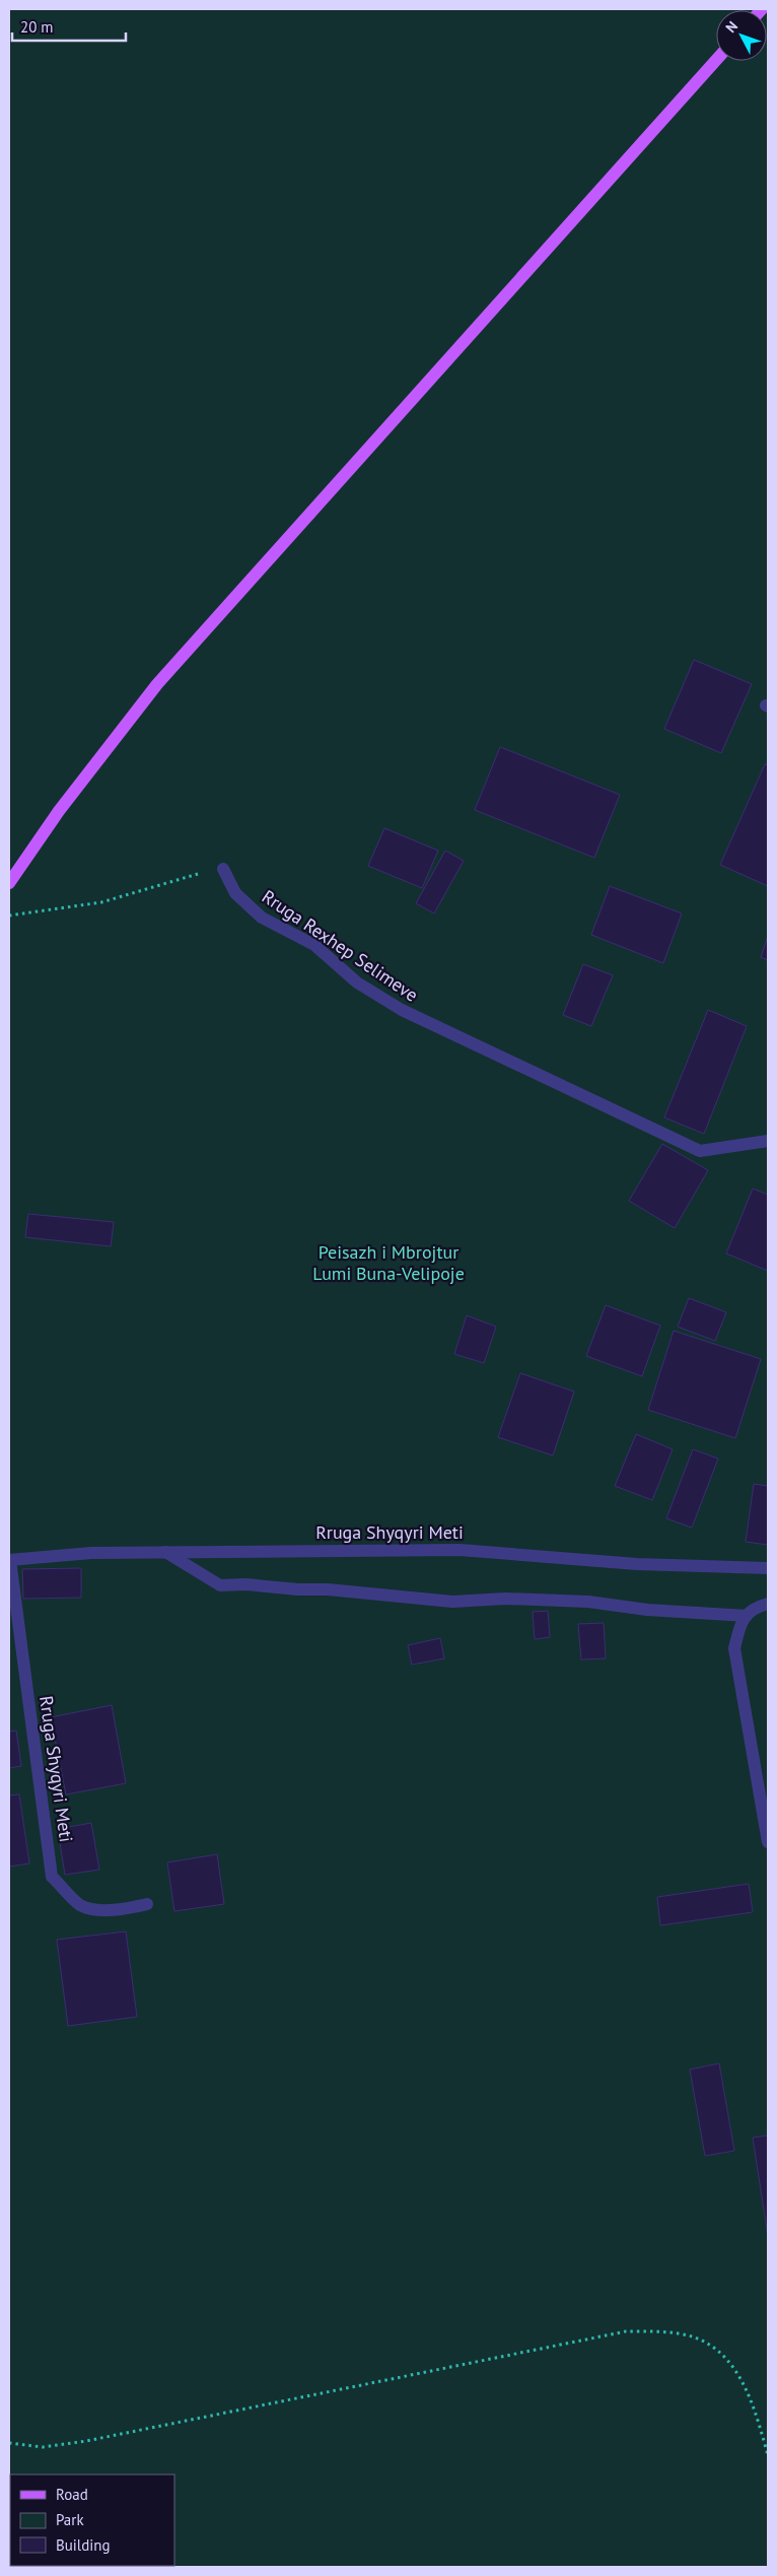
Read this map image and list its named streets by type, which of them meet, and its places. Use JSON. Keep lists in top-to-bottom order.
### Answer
{
  "streets": {
    "street": ["Rruga Rexhep Selimeve", "Rruga Shyqyri Meti"]
  },
  "parks": ["Peisazh i Mbrojtur Lumi Buna-Velipoje"],
  "legend": ["Road", "Park", "Building"],
  "scale_bar": "20 m",
  "north": "top left"
}
